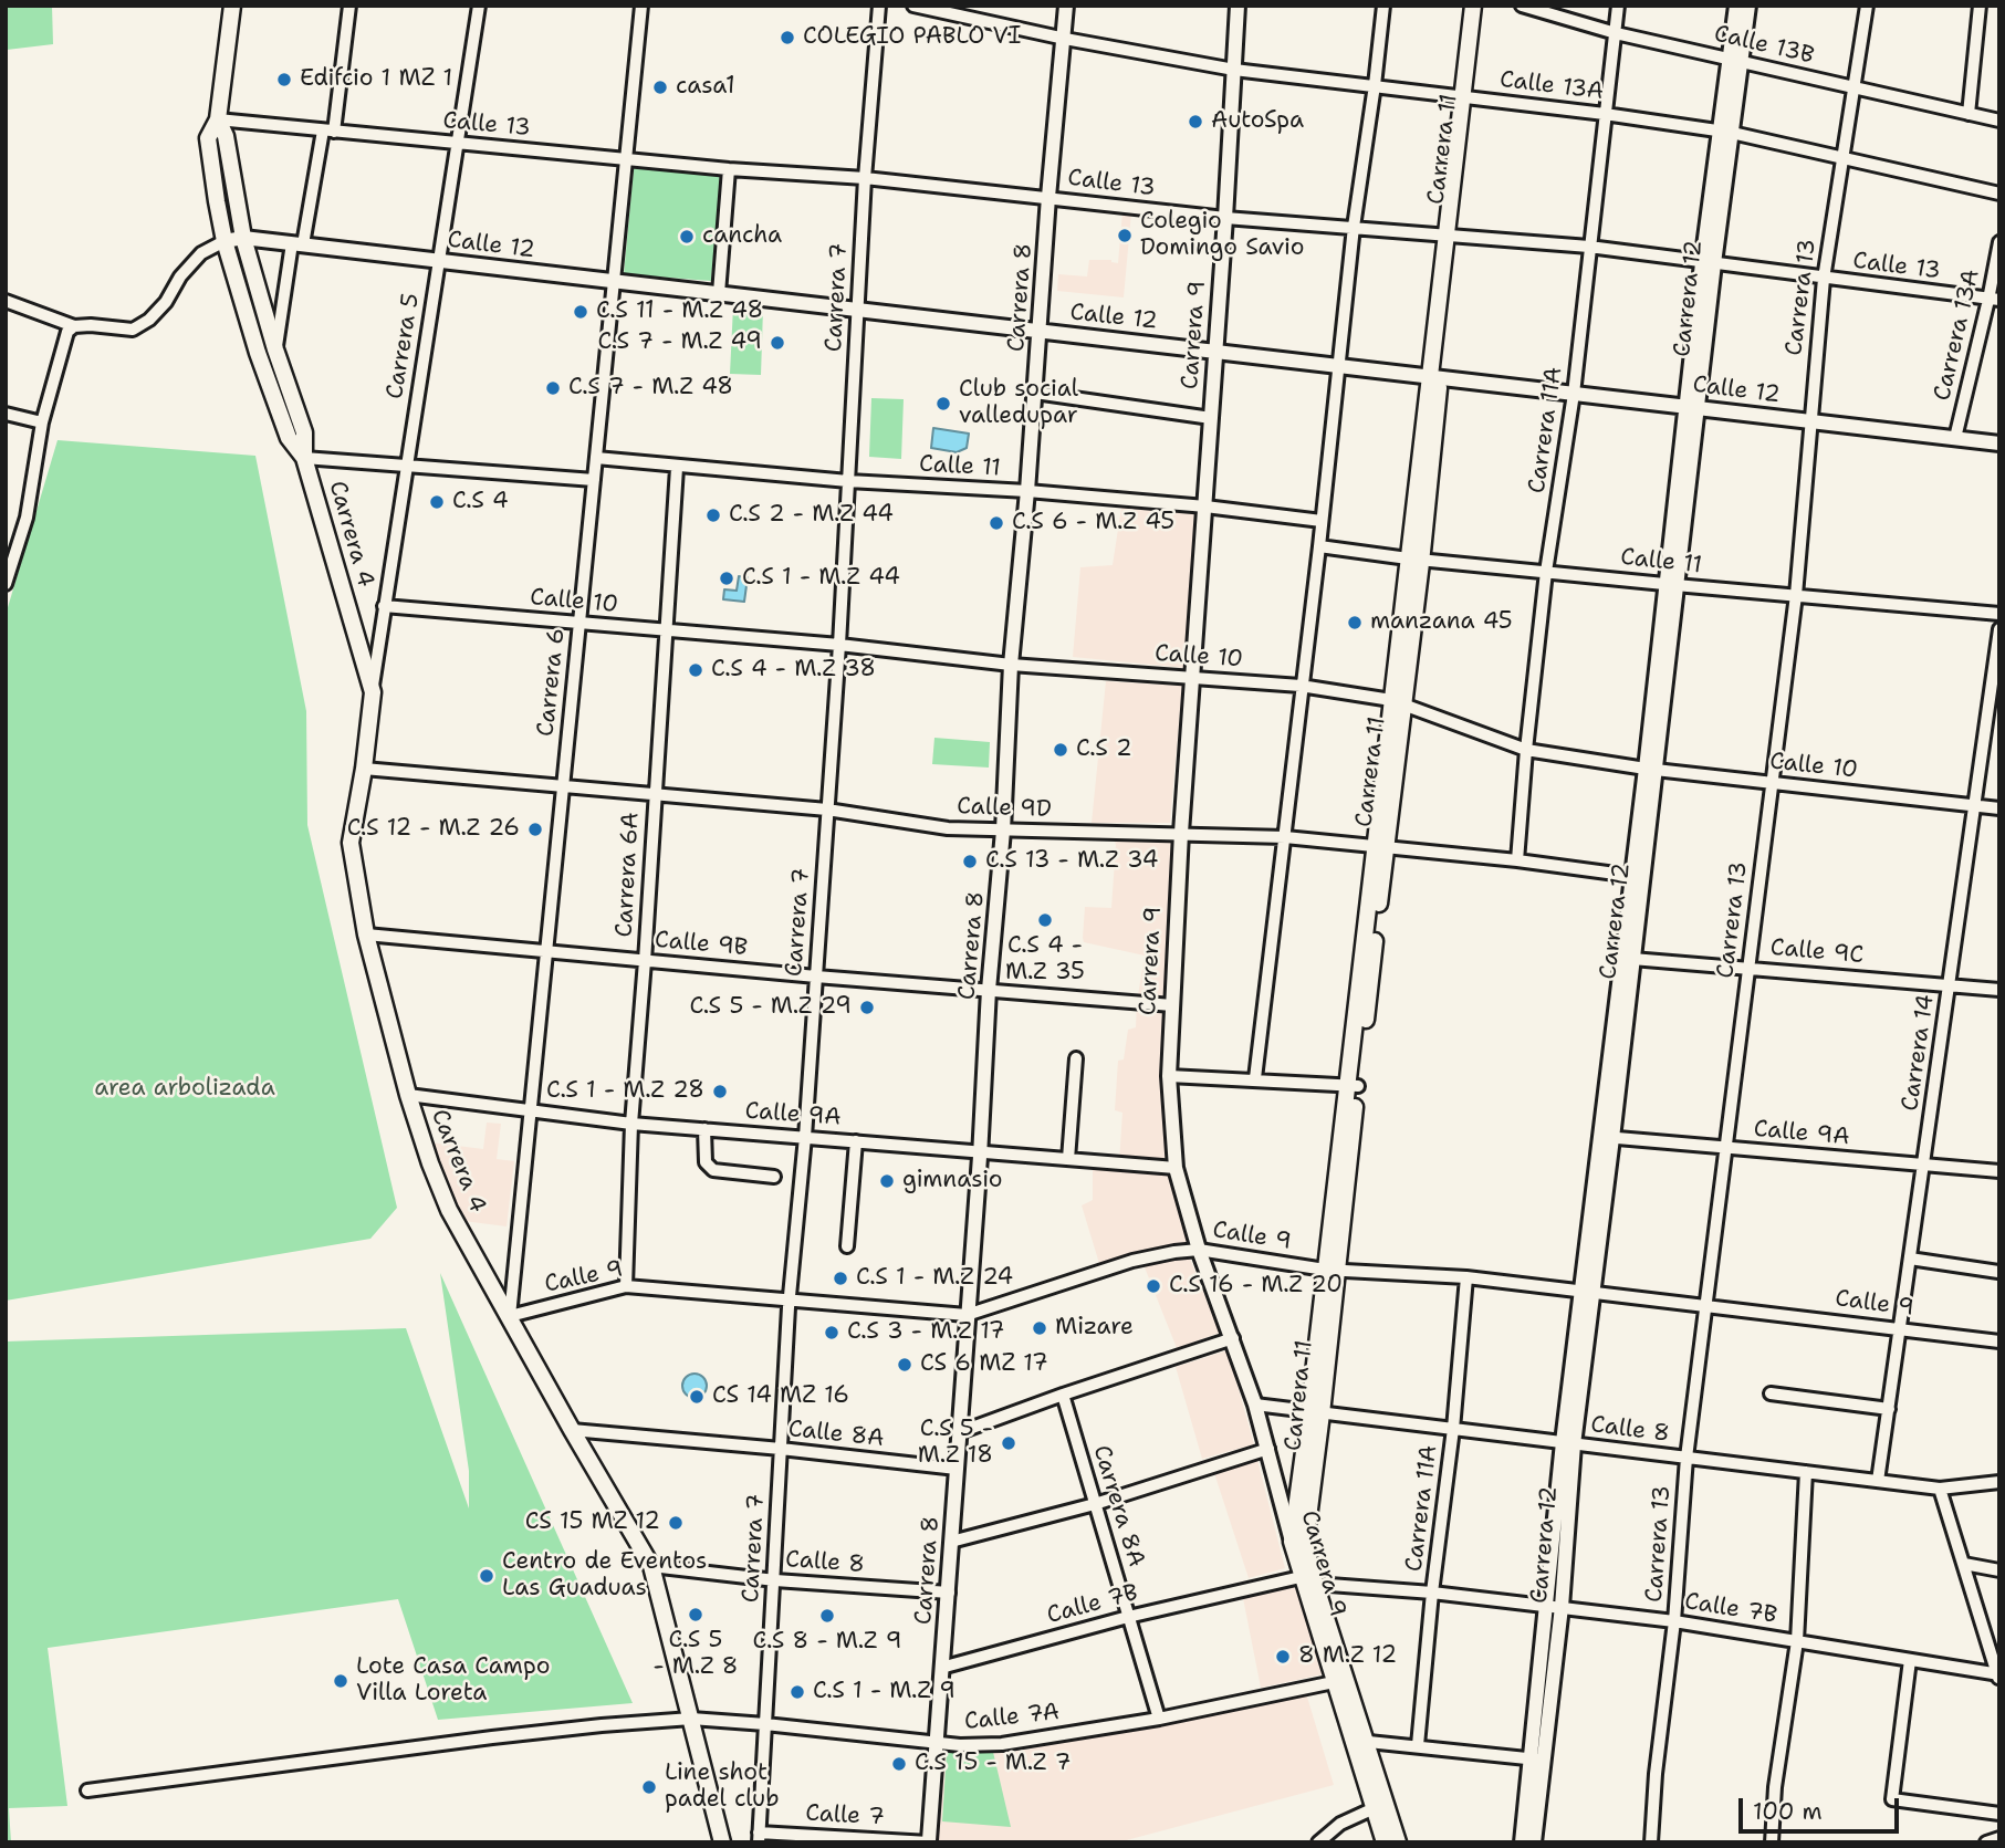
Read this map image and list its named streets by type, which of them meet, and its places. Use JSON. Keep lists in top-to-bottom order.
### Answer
{
  "streets": {
    "main road": ["Carrera 11", "Carrera 9", "Carrera 4"],
    "street": [
      "Calle 13B",
      "Calle 13A",
      "Calle 13",
      "Calle 12",
      "Carrera 7",
      "Carrera 8",
      "Carrera 13",
      "Carrera 12",
      "Carrera 13A",
      "Carrera 5",
      "Carrera 11A",
      "Calle 11",
      "Calle 10",
      "Carrera 6",
      "Calle 9D",
      "Carrera 6A",
      "Calle 9B",
      "Calle 9C",
      "Carrera 14",
      "Calle 9A",
      "Calle 9",
      "Calle 8",
      "Calle 8A",
      "Carrera 8A",
      "Calle 7B",
      "Calle 7A",
      "Calle 7"
    ]
  },
  "crossings": [
    ["Calle 13B", "Carrera 13"],
    ["Calle 13B", "Carrera 12"],
    ["Calle 13B", "Carrera 11A"],
    ["Calle 13A", "Carrera 11"],
    ["Calle 13A", "Carrera 8"],
    ["Calle 13A", "Carrera 13"],
    ["Calle 13A", "Carrera 12"],
    ["Calle 13A", "Carrera 9"],
    ["Calle 13A", "Carrera 11A"],
    ["Calle 13", "Carrera 11"],
    ["Calle 13", "Carrera 7"],
    ["Calle 13", "Carrera 8"],
    ["Calle 13", "Carrera 13"],
    ["Calle 13", "Carrera 12"],
    ["Calle 13", "Carrera 9"],
    ["Calle 13", "Carrera 13A"],
    ["Calle 13", "Carrera 5"],
    ["Calle 13", "Carrera 11A"],
    ["Calle 13", "Carrera 4"],
    ["Calle 13", "Carrera 6"],
    ["Carrera 11", "Calle 12"],
    ["Carrera 11", "Carrera 9"],
    ["Carrera 11", "Calle 11"],
    ["Carrera 11", "Calle 10"],
    ["Carrera 11", "Calle 9D"],
    ["Carrera 11", "Calle 9"],
    ["Carrera 11", "Calle 8"],
    ["Calle 12", "Carrera 7"],
    ["Calle 12", "Carrera 8"],
    ["Calle 12", "Carrera 13"],
    ["Calle 12", "Carrera 12"],
    ["Calle 12", "Carrera 9"],
    ["Calle 12", "Carrera 13A"],
    ["Calle 12", "Carrera 5"],
    ["Calle 12", "Carrera 11A"],
    ["Calle 12", "Carrera 4"],
    ["Calle 12", "Carrera 6"],
    ["Carrera 7", "Calle 11"],
    ["Carrera 7", "Calle 10"],
    ["Carrera 7", "Calle 9D"],
    ["Carrera 7", "Calle 9B"],
    ["Carrera 7", "Calle 9A"],
    ["Carrera 7", "Calle 9"],
    ["Carrera 7", "Calle 8"],
    ["Carrera 7", "Calle 8A"],
    ["Carrera 7", "Calle 7A"],
    ["Carrera 7", "Calle 7"],
    ["Carrera 8", "Calle 11"],
    ["Carrera 8", "Calle 10"],
    ["Carrera 8", "Calle 9D"],
    ["Carrera 8", "Calle 9B"],
    ["Carrera 8", "Calle 9A"],
    ["Carrera 8", "Calle 9"],
    ["Carrera 8", "Calle 8"],
    ["Carrera 8", "Calle 8A"],
    ["Carrera 8", "Calle 7B"],
    ["Carrera 8", "Calle 7A"],
    ["Carrera 8", "Calle 7"],
    ["Carrera 13", "Calle 11"],
    ["Carrera 13", "Calle 10"],
    ["Carrera 13", "Calle 9C"],
    ["Carrera 13", "Calle 9A"],
    ["Carrera 13", "Calle 9"],
    ["Carrera 13", "Calle 8"],
    ["Carrera 13", "Calle 7B"],
    ["Carrera 12", "Calle 11"],
    ["Carrera 12", "Calle 10"],
    ["Carrera 12", "Calle 9D"],
    ["Carrera 12", "Calle 9C"],
    ["Carrera 12", "Calle 9A"],
    ["Carrera 12", "Calle 9"],
    ["Carrera 12", "Calle 8"],
    ["Carrera 12", "Calle 7B"],
    ["Carrera 9", "Calle 11"],
    ["Carrera 9", "Calle 10"],
    ["Carrera 9", "Calle 9D"],
    ["Carrera 9", "Calle 9B"],
    ["Carrera 9", "Calle 9A"],
    ["Carrera 9", "Calle 9"],
    ["Carrera 9", "Calle 8"],
    ["Carrera 9", "Calle 7B"],
    ["Carrera 9", "Calle 7A"],
    ["Carrera 5", "Carrera 4"],
    ["Carrera 5", "Calle 10"],
    ["Carrera 11A", "Calle 11"],
    ["Carrera 11A", "Calle 10"],
    ["Carrera 11A", "Calle 9D"],
    ["Carrera 11A", "Calle 9"],
    ["Carrera 11A", "Calle 8"],
    ["Carrera 11A", "Calle 7B"],
    ["Calle 11", "Carrera 6"],
    ["Calle 11", "Carrera 6A"],
    ["Carrera 4", "Carrera 6"],
    ["Carrera 4", "Calle 9D"],
    ["Carrera 4", "Calle 9B"],
    ["Carrera 4", "Calle 9A"],
    ["Carrera 4", "Calle 9"],
    ["Carrera 4", "Calle 8"],
    ["Carrera 4", "Calle 8A"],
    ["Carrera 4", "Calle 7A"],
    ["Calle 10", "Carrera 6"],
    ["Calle 10", "Carrera 6A"],
    ["Calle 10", "Carrera 14"],
    ["Carrera 6", "Calle 9D"],
    ["Carrera 6", "Calle 9B"],
    ["Carrera 6", "Calle 9A"],
    ["Carrera 6", "Calle 9"],
    ["Calle 9D", "Carrera 6A"],
    ["Carrera 6A", "Calle 9B"],
    ["Carrera 6A", "Calle 9A"],
    ["Carrera 6A", "Calle 9"],
    ["Calle 9C", "Carrera 14"],
    ["Carrera 14", "Calle 9A"],
    ["Carrera 14", "Calle 9"],
    ["Carrera 14", "Calle 8"],
    ["Carrera 8A", "Calle 7B"],
    ["Carrera 8A", "Calle 7A"]
  ],
  "parks": ["area arbolizada"],
  "places": [
    "COLEGIO PABLO VI",
    "Edifcio 1 MZ 1",
    "casa1",
    "AutoSpa",
    "Colegio Domingo Savio",
    "cancha",
    "C.S 11 - M.Z 48",
    "C.S 7 - M.Z 49",
    "C.S 7 - M.Z 48",
    "Club social valledupar",
    "C.S 4",
    "C.S 2 - M.Z 44",
    "C.S 6 - M.Z 45",
    "C.S 1 - M.Z 44",
    "manzana 45",
    "C.S 4 - M.Z 38",
    "C.S 2",
    "C.S 12 - M.Z 26",
    "C.S 13 - M.Z 34",
    "C.S 4 - M.Z 35",
    "C.S 5 - M.Z 29",
    "C.S 1 - M.Z 28",
    "gimnasio",
    "C.S 1 - M.Z 24",
    "C.S 16 - M.Z 20",
    "Mizare",
    "C.S 3 - M.Z 17",
    "CS 6 MZ 17",
    "CS 14 MZ 16",
    "C.S 5 - M.Z 18",
    "CS 15 MZ 12",
    "Centro de Eventos Las Guaduas",
    "C.S 5 - M.Z 8",
    "C.S 8 - M.Z 9",
    "8 M.Z 12",
    "Lote Casa Campo Villa Loreta",
    "C.S 1 - M.Z 9",
    "C.S 15 - M.Z 7",
    "Line shot padel club"
  ],
  "scale_bar": "100 m"
}
